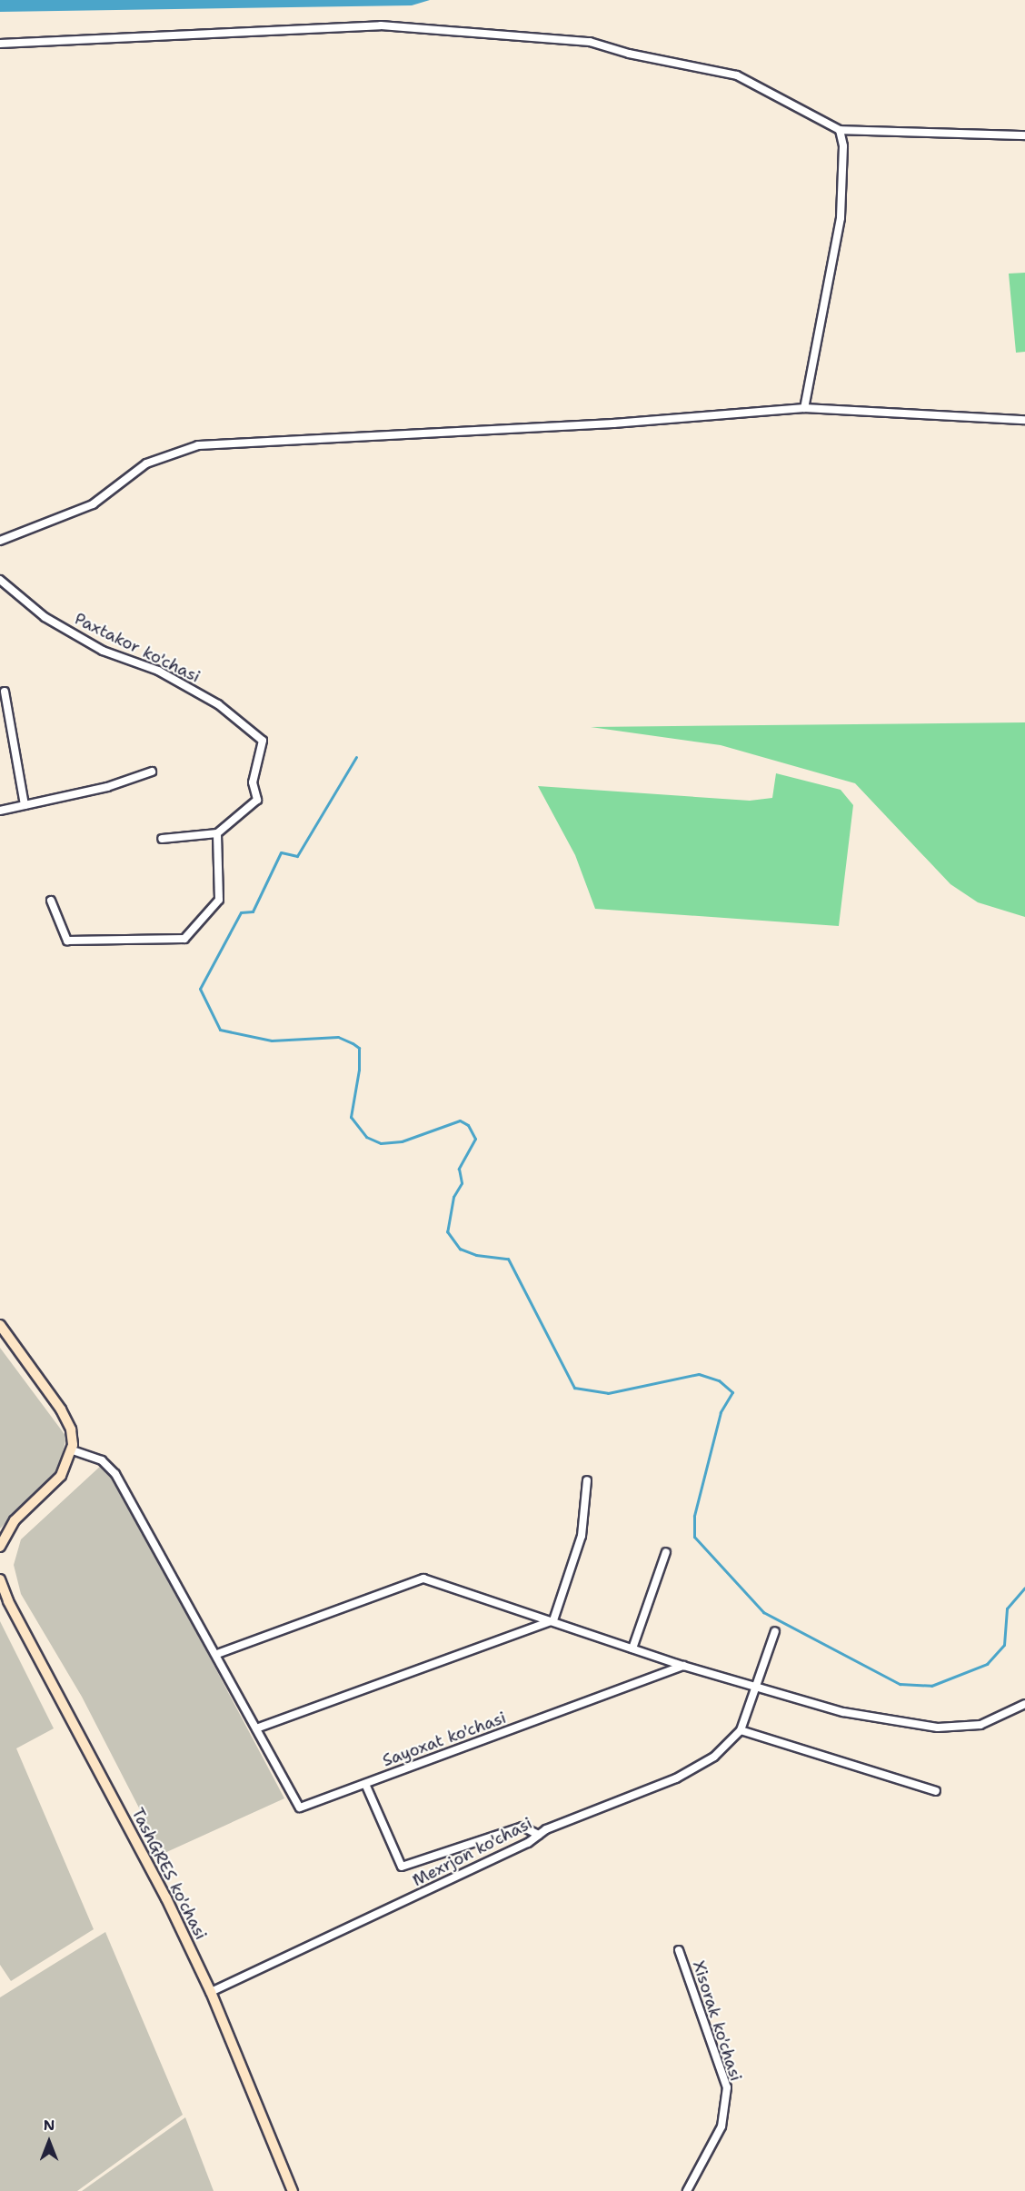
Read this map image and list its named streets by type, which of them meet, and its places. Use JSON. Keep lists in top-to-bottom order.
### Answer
{
  "streets": {
    "main road": ["TashGRES ko'chasi"],
    "street": [
      "Paxtakor ko'chasi",
      "Sayoxat ko'chasi",
      "Mexrjon ko'chasi",
      "Xisorak ko'chasi"
    ]
  },
  "crossings": [
    ["Mexrjon ko'chasi", "TashGRES ko'chasi"]
  ],
  "north": "top"
}
